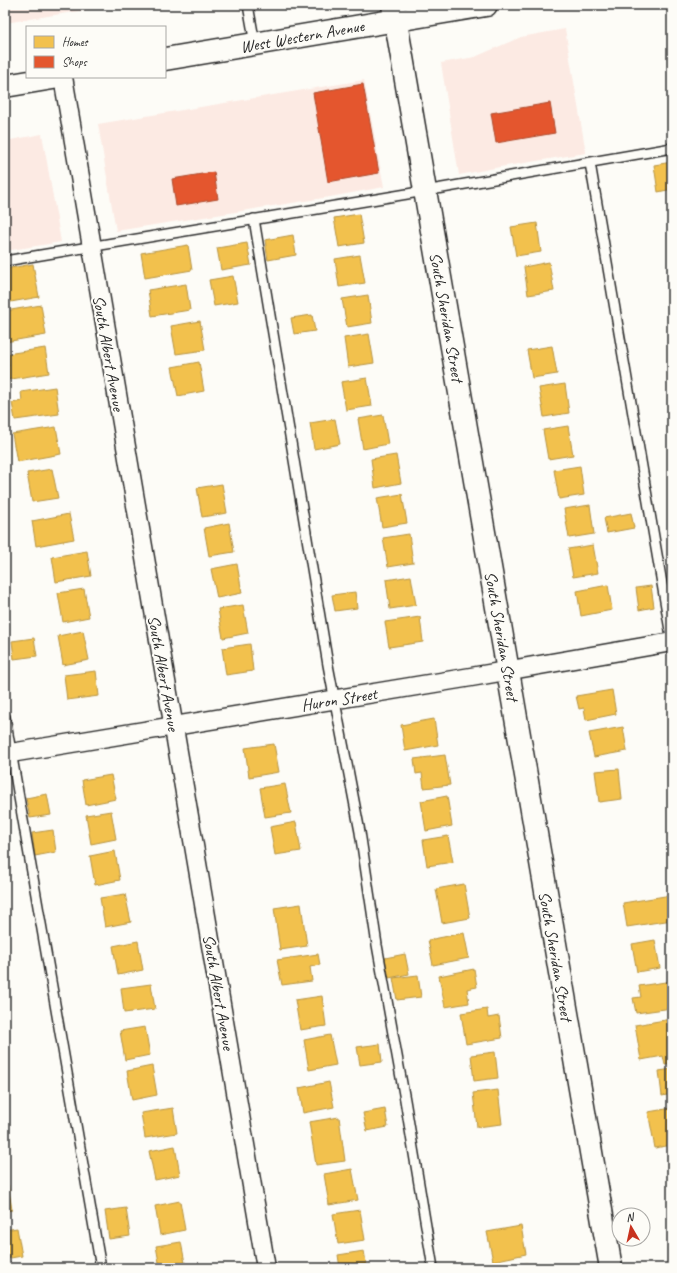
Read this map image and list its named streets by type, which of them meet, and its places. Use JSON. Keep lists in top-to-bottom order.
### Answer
{
  "streets": {
    "street": [
      "West Western Avenue",
      "South Sheridan Street",
      "South Albert Avenue",
      "Huron Street"
    ]
  },
  "crossings": [
    ["West Western Avenue", "South Sheridan Street"],
    ["South Sheridan Street", "Huron Street"],
    ["South Albert Avenue", "Huron Street"]
  ],
  "legend": ["Homes", "Shops"],
  "north": "top"
}
